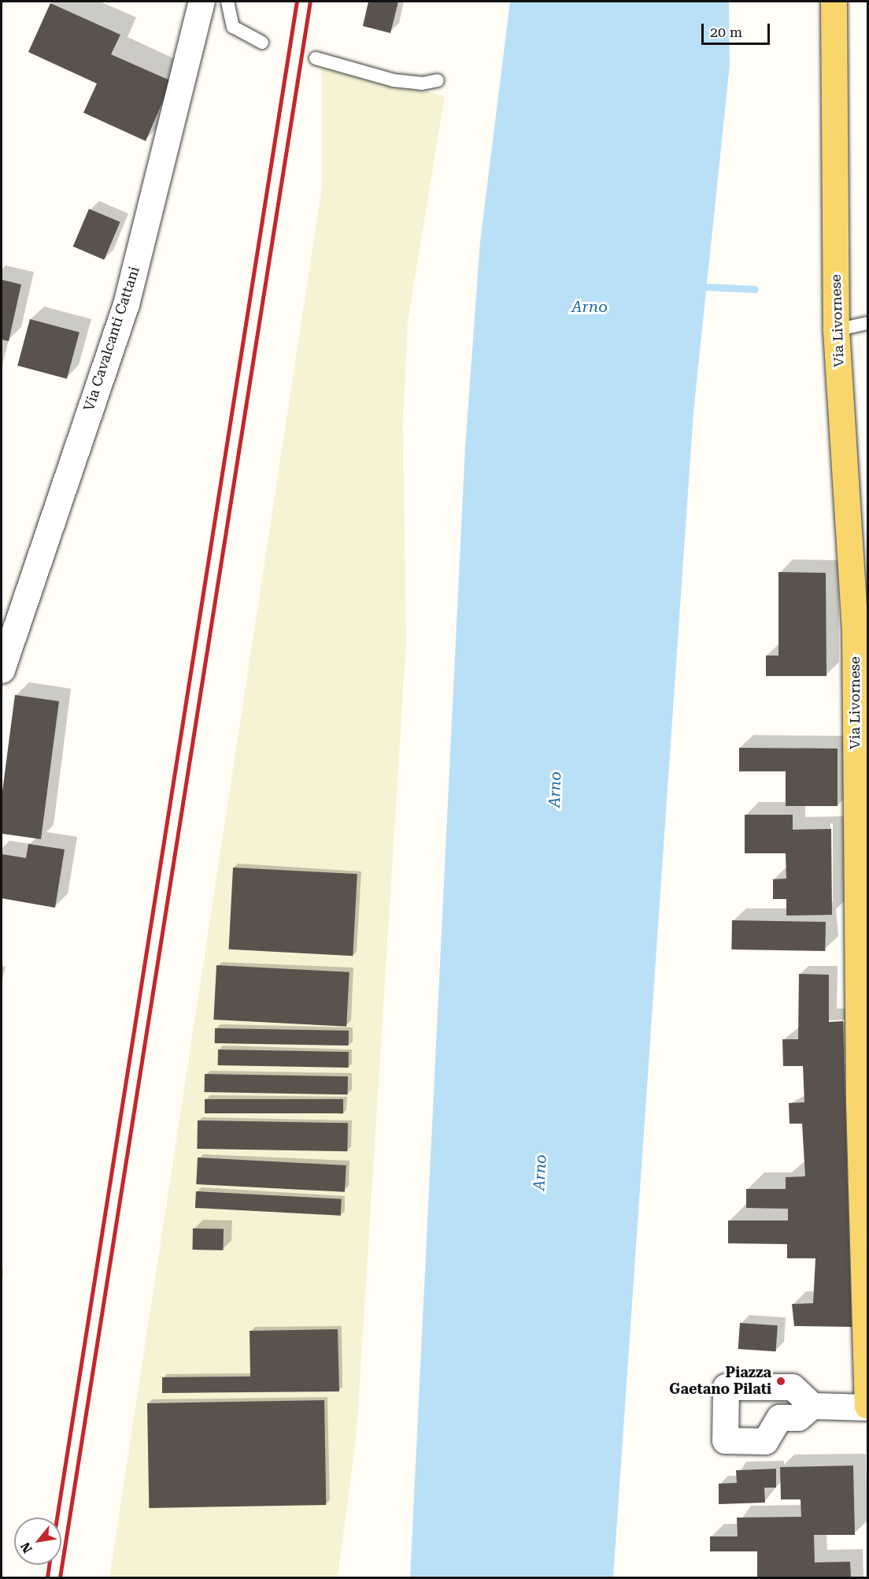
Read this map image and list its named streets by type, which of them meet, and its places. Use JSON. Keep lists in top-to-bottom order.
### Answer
{
  "streets": {
    "main road": ["Via Livornese"],
    "street": ["Via Cavalcanti Cattani"]
  },
  "water": ["Arno"],
  "places": ["Piazza Gaetano Pilati"],
  "scale_bar": "20 m",
  "north": "bottom left"
}
